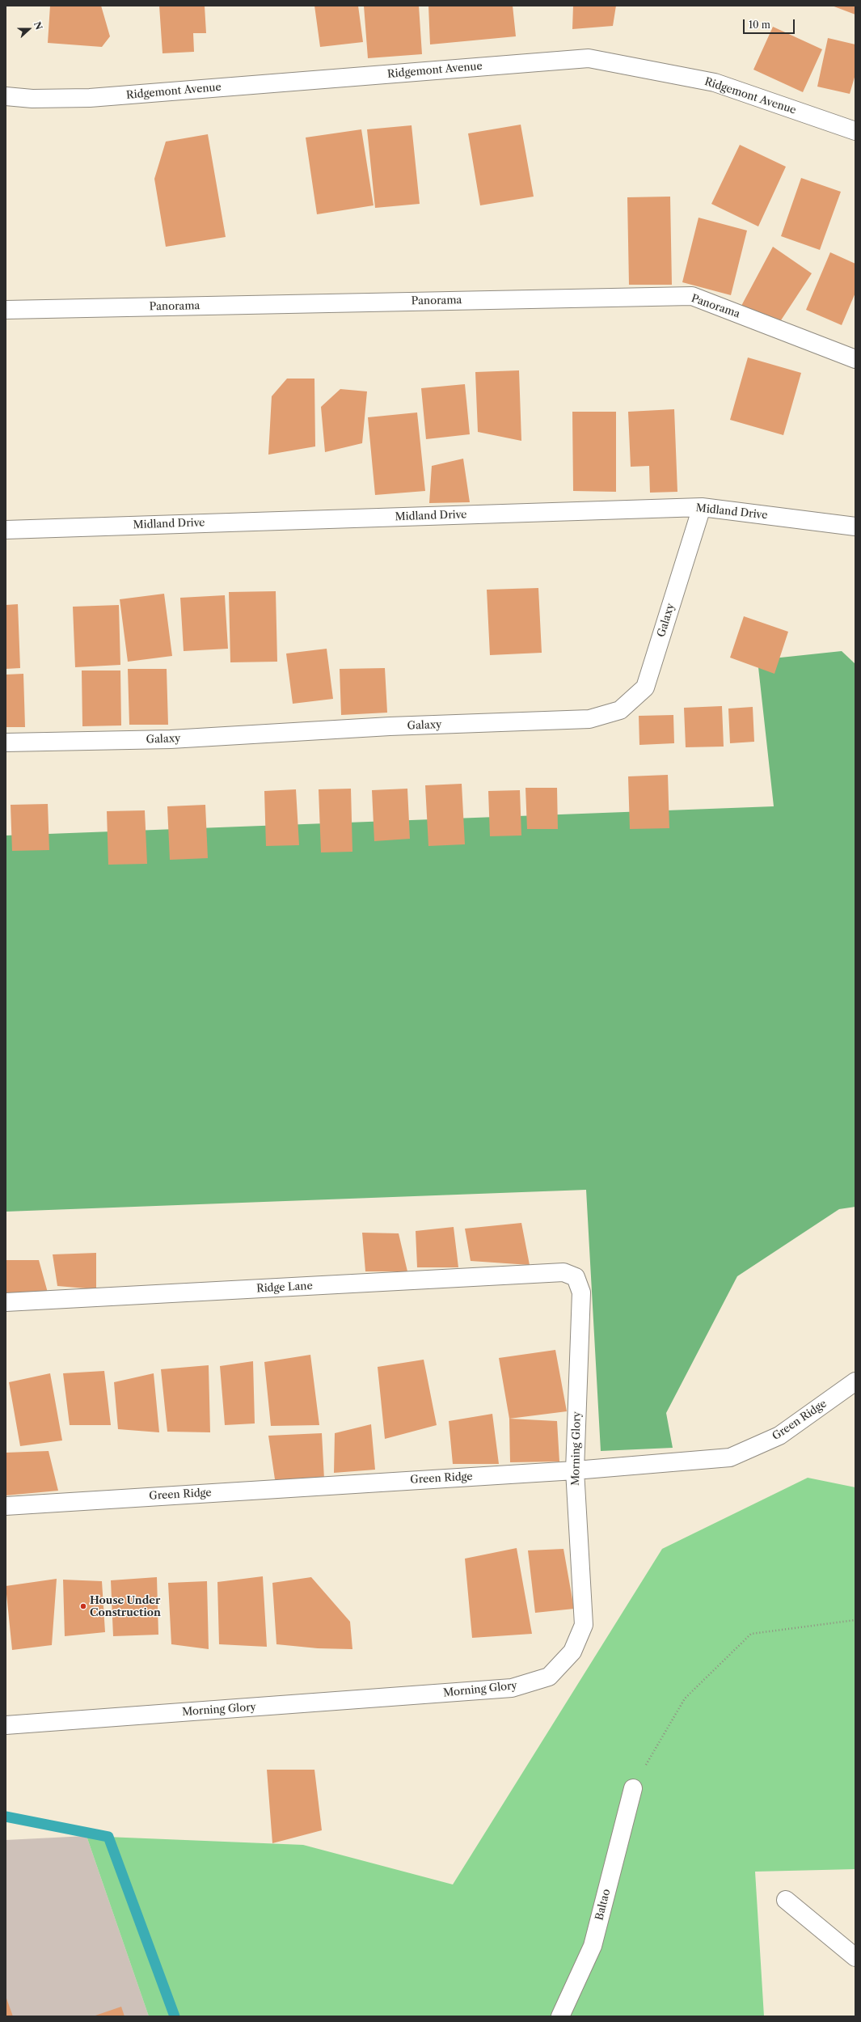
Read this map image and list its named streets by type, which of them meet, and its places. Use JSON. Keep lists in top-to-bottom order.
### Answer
{
  "streets": {
    "street": [
      "Ridgemont Avenue",
      "Panorama",
      "Midland Drive",
      "Galaxy",
      "Ridge Lane",
      "Green Ridge",
      "Morning Glory",
      "Baltao"
    ]
  },
  "crossings": [
    ["Midland Drive", "Galaxy"],
    ["Ridge Lane", "Morning Glory"],
    ["Green Ridge", "Morning Glory"]
  ],
  "places": ["House Under Construction"],
  "scale_bar": "10 m",
  "north": "right"
}
